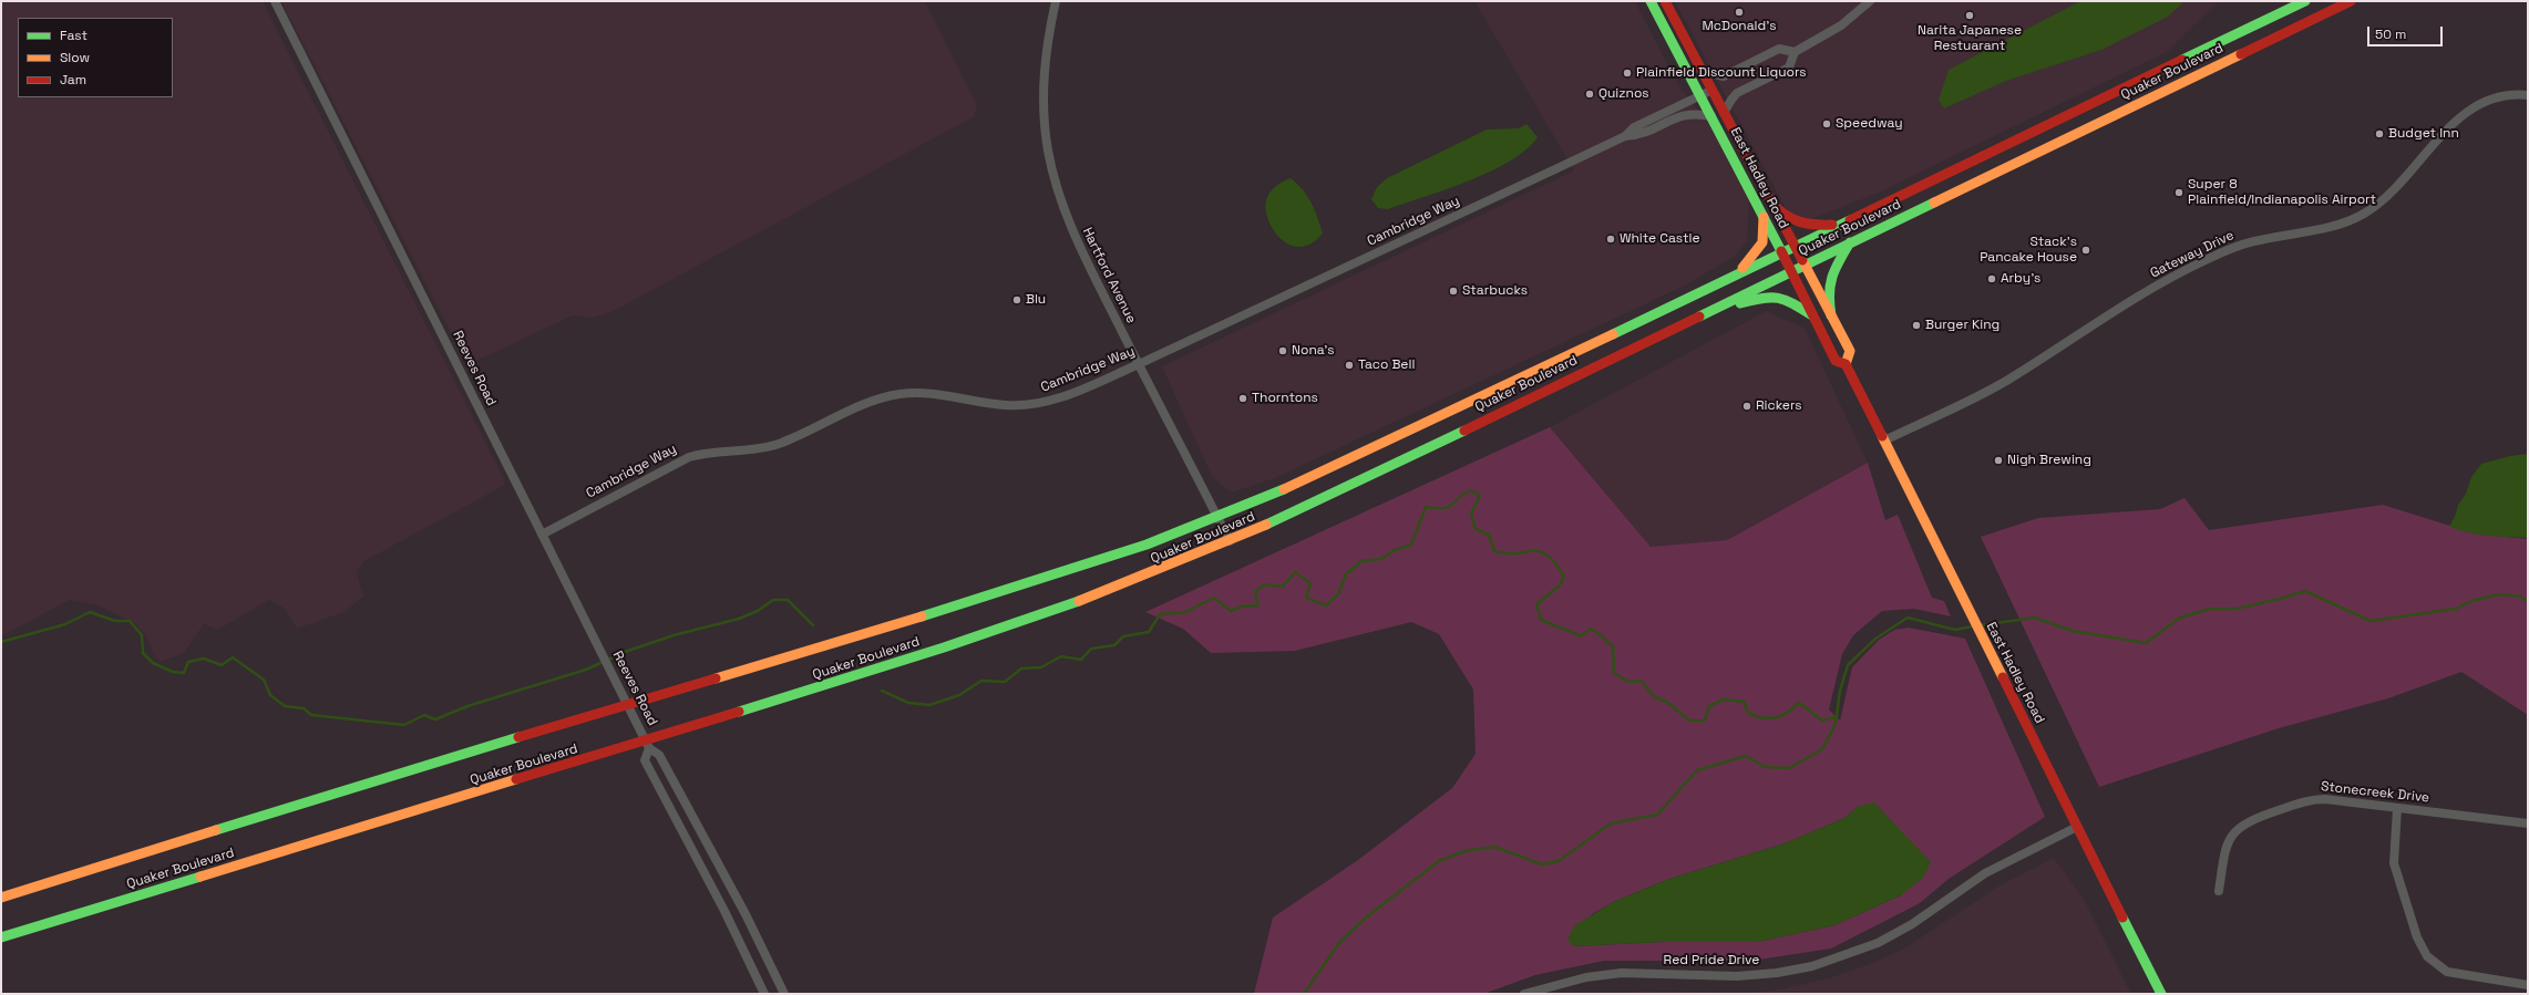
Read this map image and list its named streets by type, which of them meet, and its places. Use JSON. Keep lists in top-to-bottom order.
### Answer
{
  "streets": {
    "main road": ["Quaker Boulevard", "East Hadley Road"],
    "street": [
      "Cambridge Way",
      "Gateway Drive",
      "Hartford Avenue",
      "Reeves Road",
      "Stonecreek Drive",
      "Red Pride Drive"
    ]
  },
  "crossings": [
    ["Quaker Boulevard", "East Hadley Road"],
    ["Quaker Boulevard", "Hartford Avenue"],
    ["Quaker Boulevard", "Reeves Road"],
    ["East Hadley Road", "Cambridge Way"],
    ["East Hadley Road", "Gateway Drive"],
    ["East Hadley Road", "Red Pride Drive"],
    ["Cambridge Way", "Hartford Avenue"],
    ["Cambridge Way", "Reeves Road"]
  ],
  "places": [
    "McDonald's",
    "Narita Japanese Restuarant",
    "Plainfield Discount Liquors",
    "Quiznos",
    "Speedway",
    "Budget Inn",
    "Super 8 Plainfield/Indianapolis Airport",
    "White Castle",
    "Stack's Pancake House",
    "Arby's",
    "Starbucks",
    "Blu",
    "Burger King",
    "Nona's",
    "Taco Bell",
    "Thorntons",
    "Rickers",
    "Nigh Brewing"
  ],
  "legend": ["Fast", "Slow", "Jam"],
  "scale_bar": "50 m"
}
